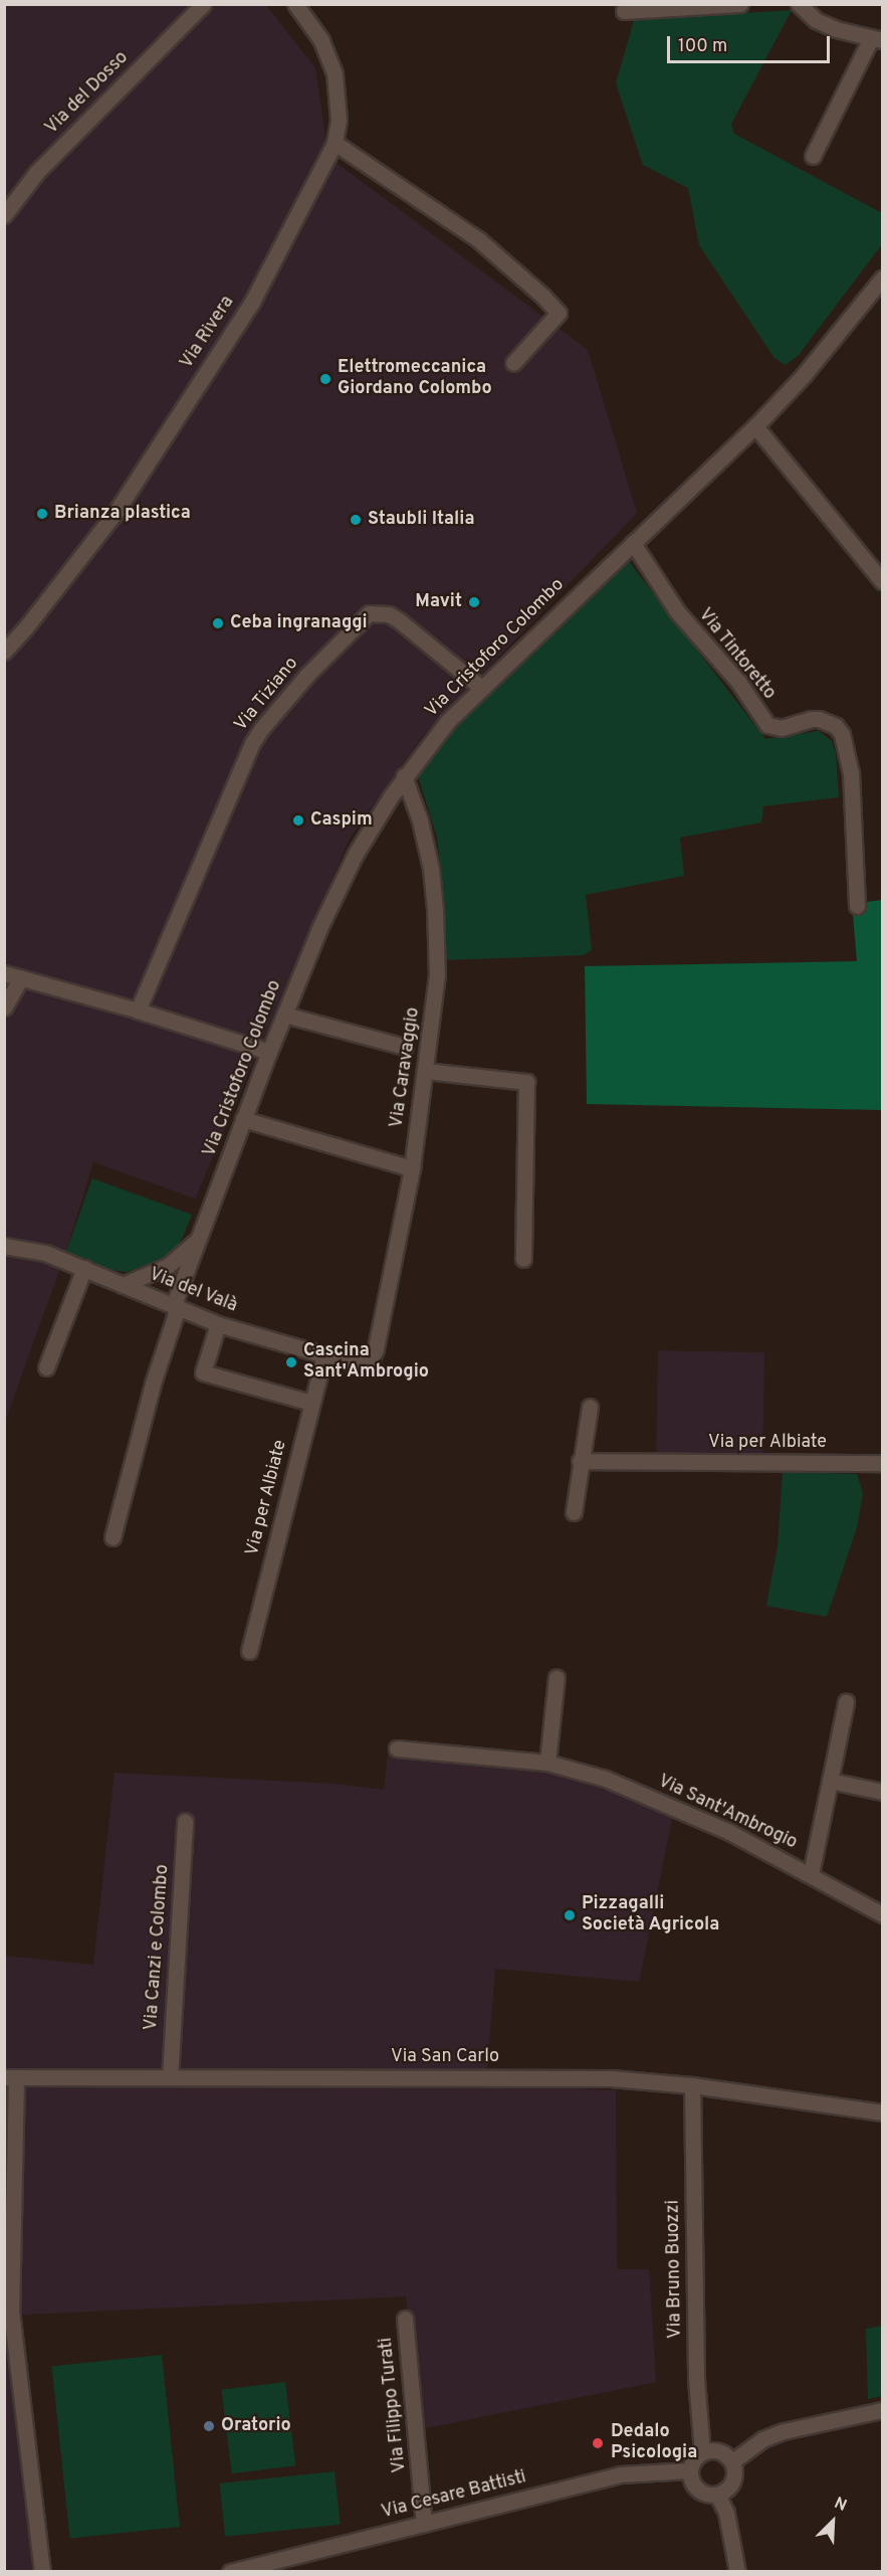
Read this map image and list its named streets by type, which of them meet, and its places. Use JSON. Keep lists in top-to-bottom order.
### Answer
{
  "streets": {
    "street": [
      "Via del Dosso",
      "Via Rivera",
      "Via Cristoforo Colombo",
      "Via Tintoretto",
      "Via Tiziano",
      "Via Caravaggio",
      "Via del Valà",
      "Via per Albiate",
      "Via Sant'Ambrogio",
      "Via Canzi e Colombo",
      "Via San Carlo",
      "Via Bruno Buozzi",
      "Via Filippo Turati",
      "Via Cesare Battisti"
    ]
  },
  "crossings": [
    ["Via Cristoforo Colombo", "Via Tintoretto"],
    ["Via Cristoforo Colombo", "Via Tiziano"],
    ["Via Cristoforo Colombo", "Via Caravaggio"],
    ["Via Cristoforo Colombo", "Via del Valà"],
    ["Via Caravaggio", "Via del Valà"],
    ["Via del Valà", "Via per Albiate"],
    ["Via Canzi e Colombo", "Via San Carlo"],
    ["Via San Carlo", "Via Bruno Buozzi"],
    ["Via Bruno Buozzi", "Via Cesare Battisti"],
    ["Via Filippo Turati", "Via Cesare Battisti"]
  ],
  "places": [
    "Elettromeccanica Giordano Colombo",
    "Brianza plastica",
    "Staubli Italia",
    "Mavit",
    "Ceba ingranaggi",
    "Caspim",
    "Cascina Sant'Ambrogio",
    "Pizzagalli Società Agricola",
    "Oratorio",
    "Dedalo Psicologia"
  ],
  "scale_bar": "100 m",
  "north": "top right"
}
